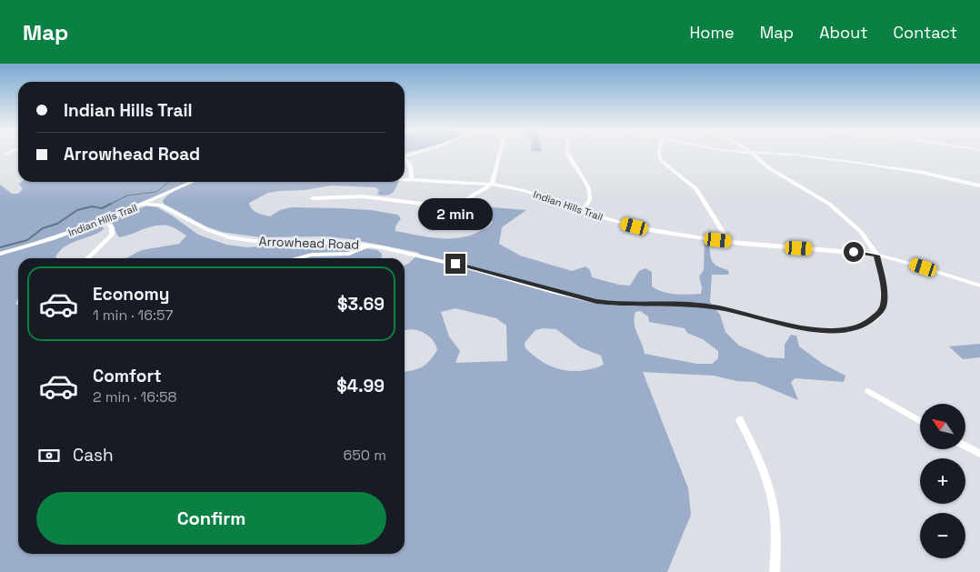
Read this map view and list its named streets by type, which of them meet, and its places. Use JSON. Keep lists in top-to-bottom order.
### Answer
{
  "streets": {
    "street": ["Indian Hills Trail", "Arrowhead Road"]
  },
  "crossings": [
    ["Indian Hills Trail", "Arrowhead Road"]
  ],
  "north": "top left",
  "page": {
    "header": "Map",
    "nav": [
      "Home",
      "Map",
      "About",
      "Contact"
    ],
    "banner": ["Indian Hills Trail", "Arrowhead Road"],
    "bubble": "2 min",
    "list": [
      {
        "name": "Economy",
        "note": "1 min · 16:57",
        "value": "$3.69"
      },
      {
        "name": "Comfort",
        "note": "2 min · 16:58",
        "value": "$4.99"
      }
    ],
    "map_buttons": ["+", "−"],
    "pay": ["Cash", "650 m"],
    "buttons": "Confirm"
  }
}
